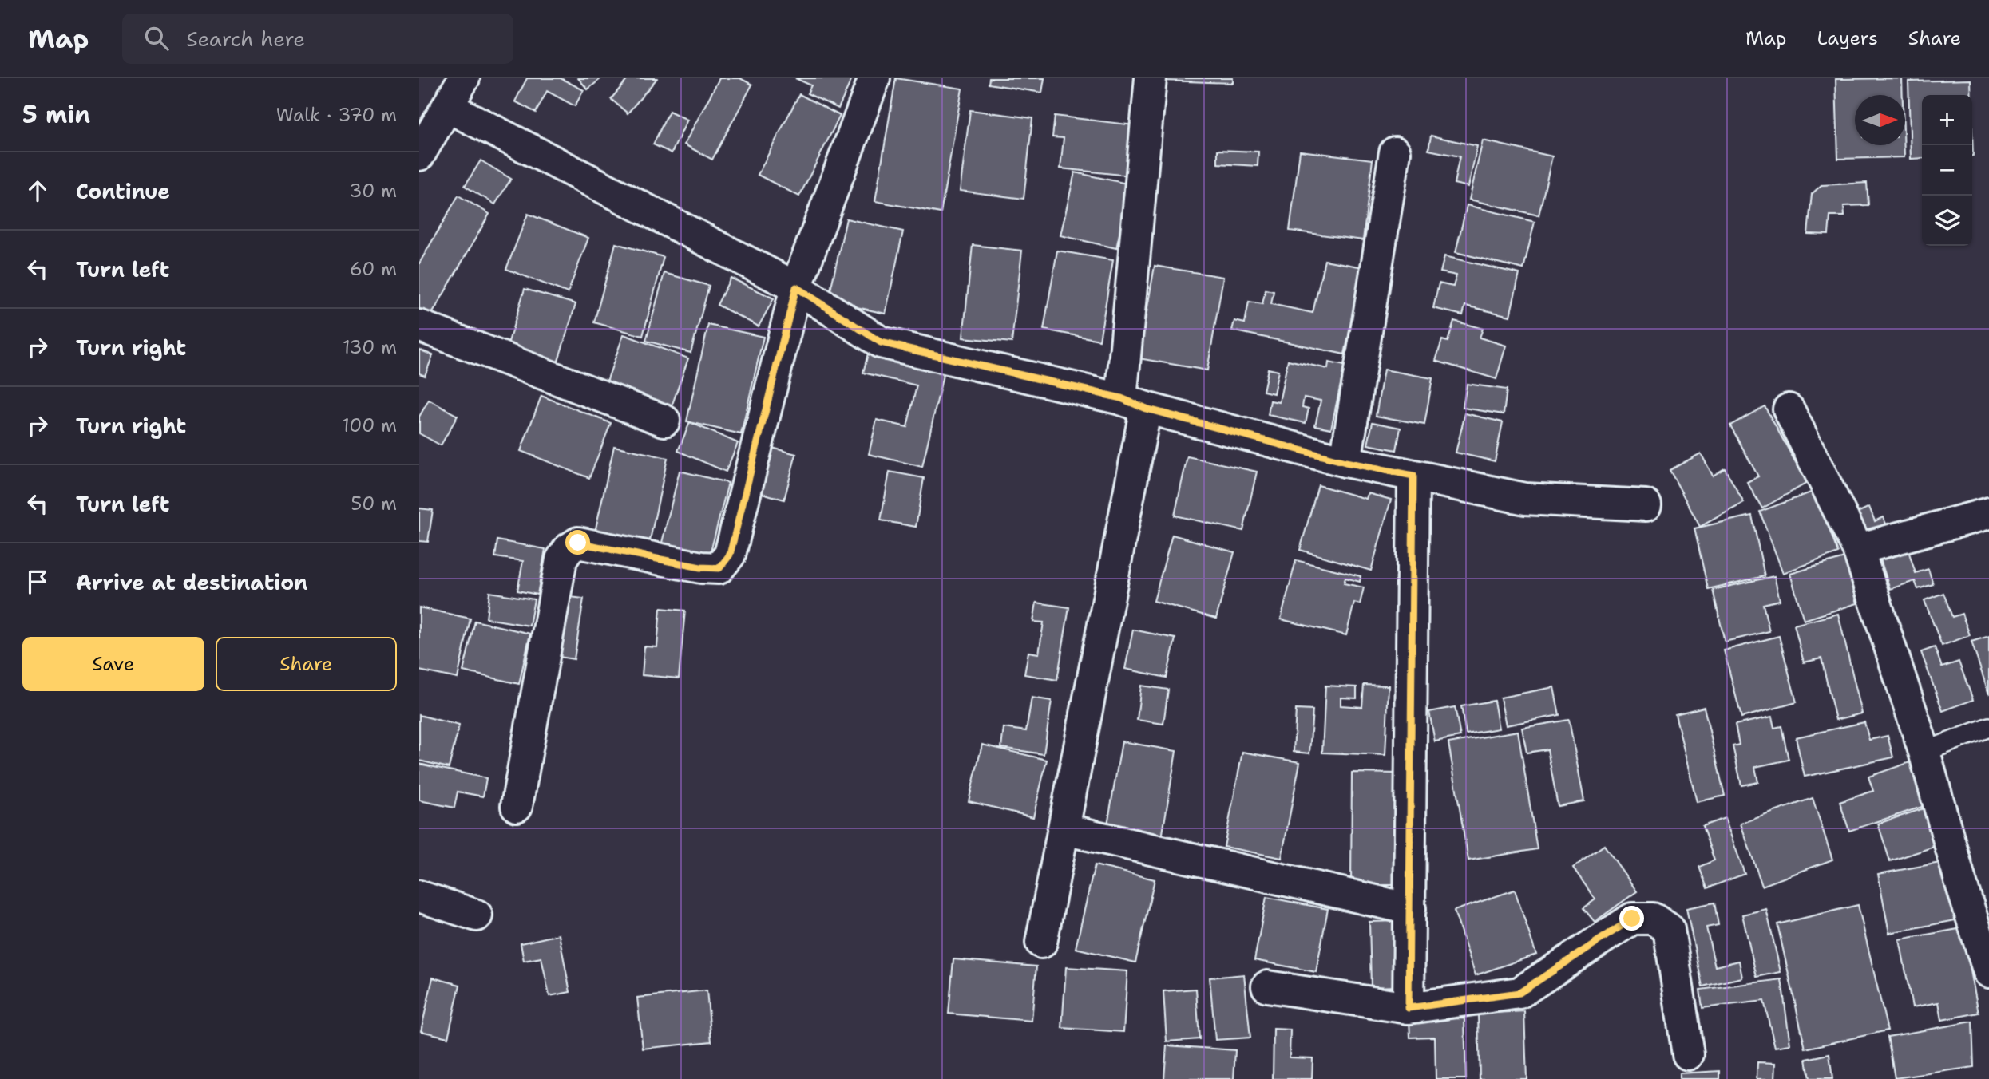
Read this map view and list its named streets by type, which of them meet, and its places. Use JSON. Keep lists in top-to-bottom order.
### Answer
{
  "north": "right",
  "page": {
    "header": "Map",
    "search": "Search here",
    "nav": ["Map", "Layers", "Share"],
    "heading": ["5 min", "Walk · 370 m"],
    "map_buttons": ["+", "−"],
    "list": [
      ["Continue", "30 m"],
      ["Turn left", "60 m"],
      ["Turn right", "130 m"],
      ["Turn right", "100 m"],
      ["Turn left", "50 m"],
      "Arrive at destination"
    ],
    "buttons": ["Save", "Share"]
  }
}
